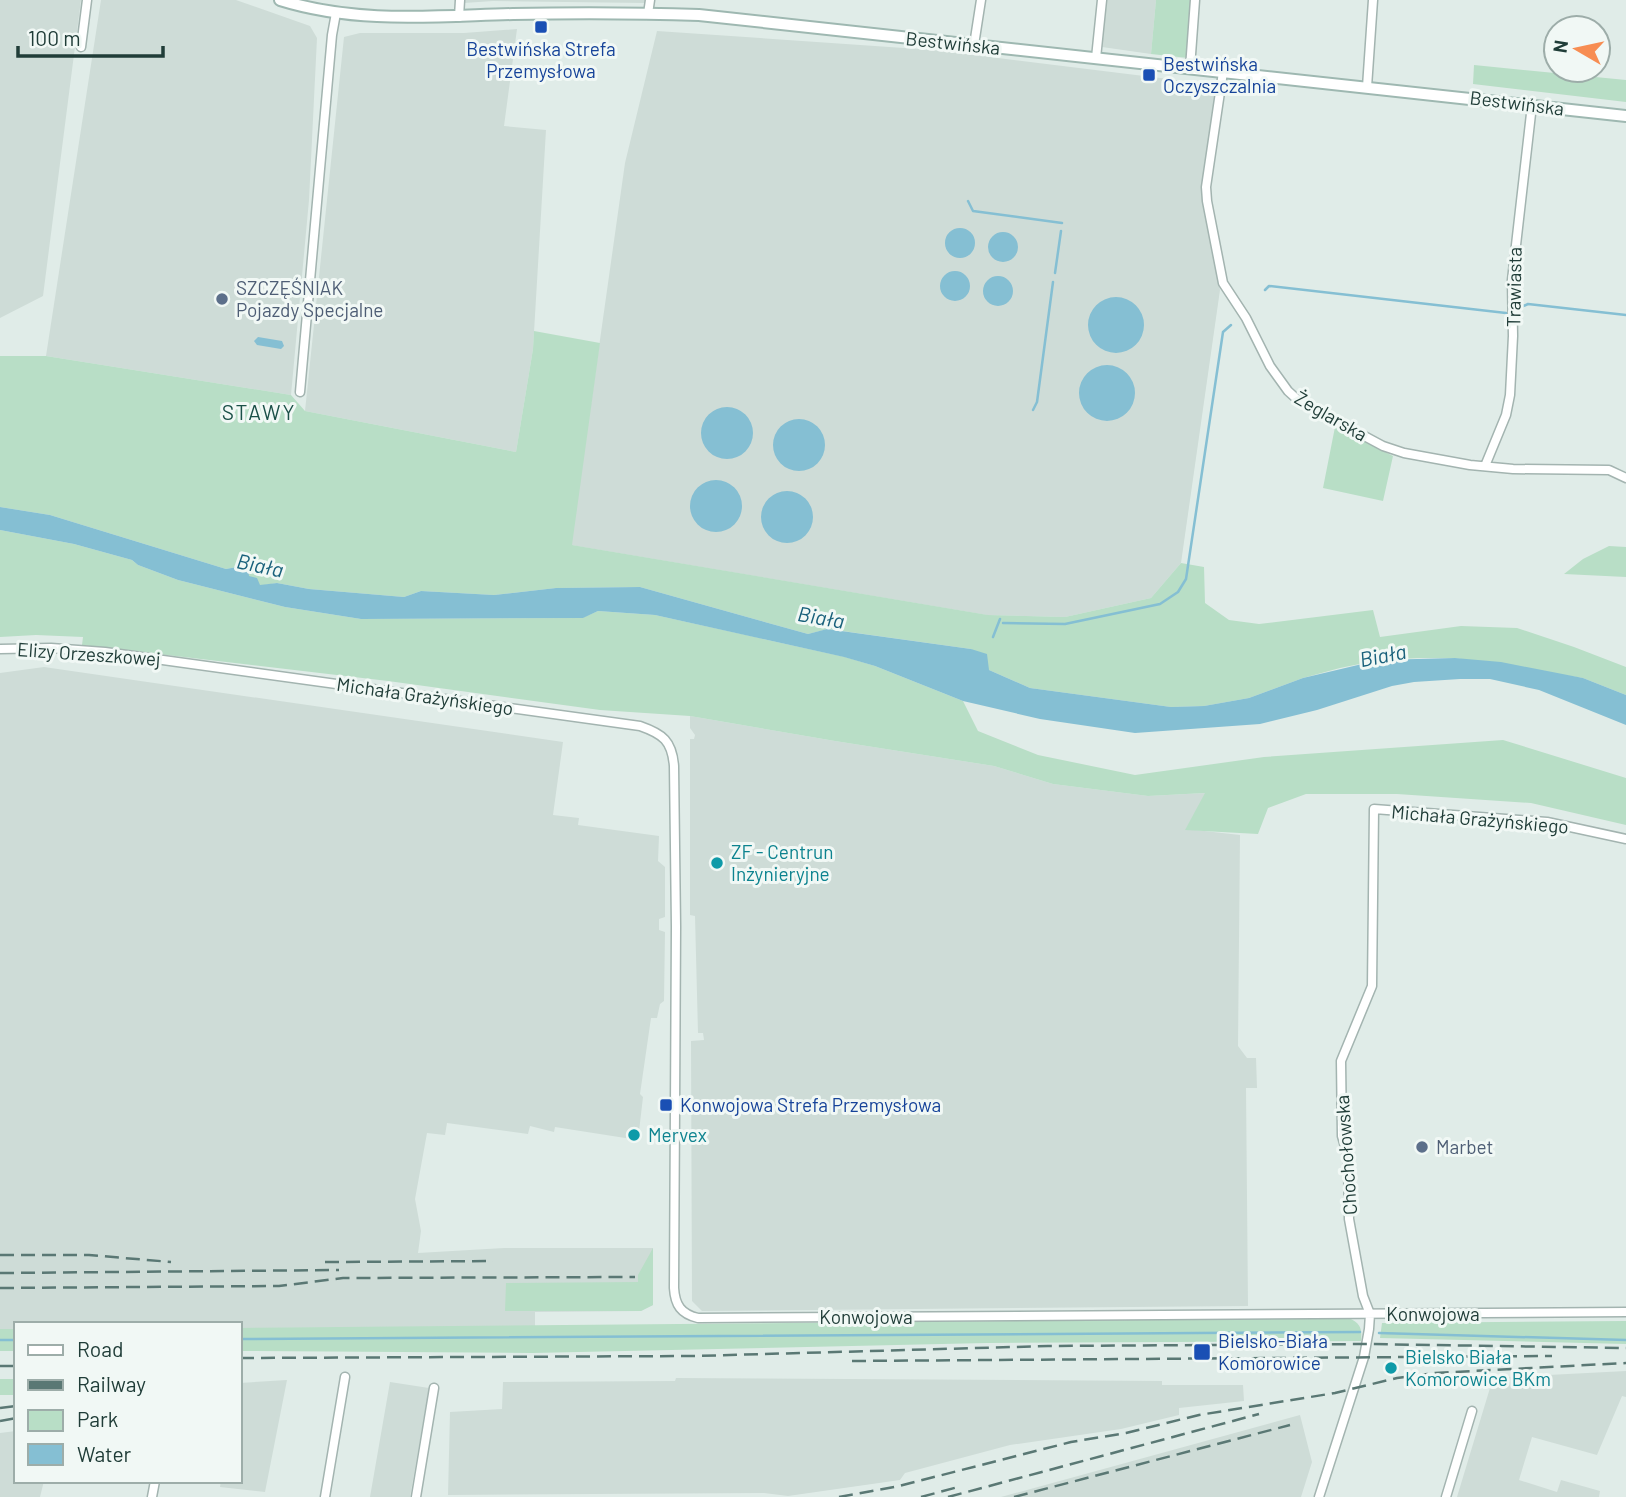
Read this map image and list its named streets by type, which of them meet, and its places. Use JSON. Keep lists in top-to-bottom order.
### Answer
{
  "streets": {
    "street": [
      "Bestwińska",
      "Trawiasta",
      "Żeglarska",
      "Elizy Orzeszkowej",
      "Michała Grażyńskiego",
      "Chochołowska",
      "Konwojowa"
    ]
  },
  "crossings": [
    ["Bestwińska", "Trawiasta"],
    ["Bestwińska", "Żeglarska"],
    ["Trawiasta", "Żeglarska"],
    ["Elizy Orzeszkowej", "Michała Grażyńskiego"],
    ["Michała Grażyńskiego", "Chochołowska"],
    ["Michała Grażyńskiego", "Konwojowa"],
    ["Chochołowska", "Konwojowa"]
  ],
  "districts": ["STAWY"],
  "water": ["Biała"],
  "places": {
    "transit": [
      "Bestwińska Strefa Przemysłowa",
      "Bestwińska Oczyszczalnia",
      "Konwojowa Strefa Przemysłowa",
      "Bielsko-Biała Komorowice"
    ],
    "other": [
      "SZCZĘŚNIAK Pojazdy Specjalne",
      "ZF - Centrun Inżynieryjne",
      "Mervex",
      "Marbet",
      "Bielsko Biała Komorowice BKm"
    ]
  },
  "legend": [
    "Road",
    "Railway",
    "Park",
    "Water"
  ],
  "scale_bar": "100 m",
  "north": "left"
}
